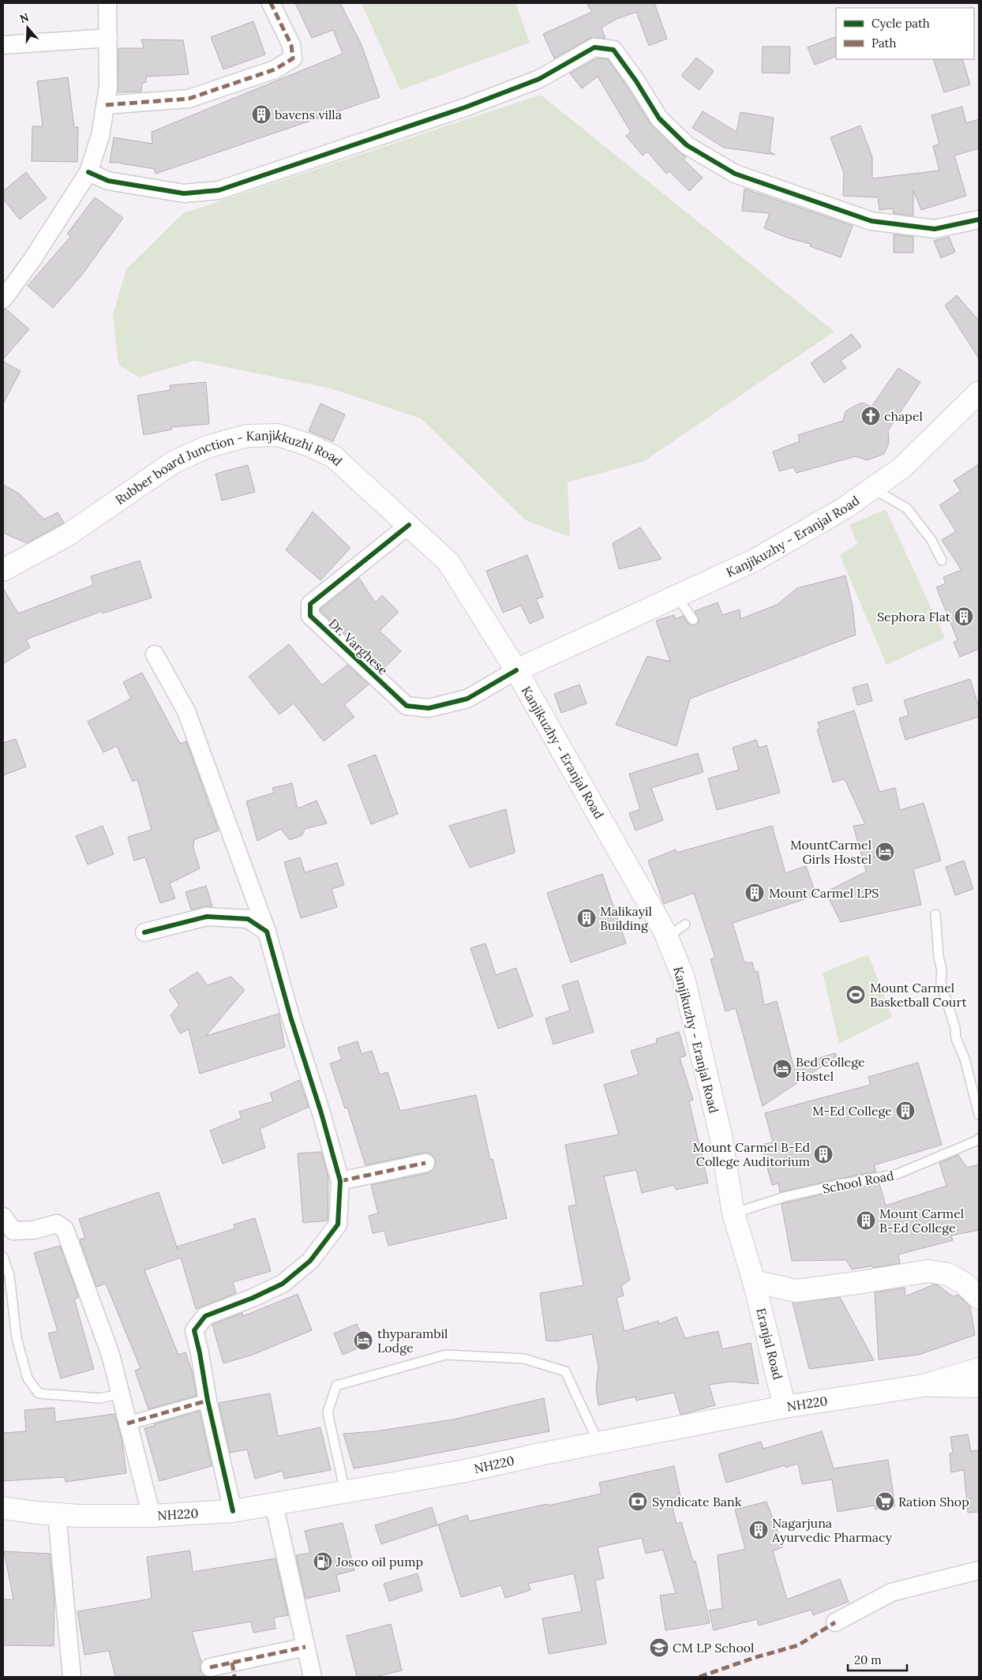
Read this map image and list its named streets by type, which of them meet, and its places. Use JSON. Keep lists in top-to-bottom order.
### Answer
{
  "streets": {
    "main road": [
      "Rubber board Junction - Kanjikkuzhi Road",
      "Kanjikuzhy - Eranjal Road",
      "Eranjal Road",
      "NH220"
    ],
    "street": ["Dr. Varghese"],
    "lane": ["School Road"]
  },
  "crossings": [
    ["Rubber board Junction - Kanjikkuzhi Road", "Kanjikuzhy - Eranjal Road"],
    ["Rubber board Junction - Kanjikkuzhi Road", "Dr. Varghese"],
    ["Kanjikuzhy - Eranjal Road", "Dr. Varghese"],
    ["Kanjikuzhy - Eranjal Road", "School Road"],
    ["Kanjikuzhy - Eranjal Road", "Eranjal Road"],
    ["Eranjal Road", "NH220"]
  ],
  "places": {
    "building": [
      "bavens villa",
      "Sephora Flat",
      "Mount Carmel LPS",
      "Malikayil Building",
      "M-Ed College",
      "Mount Carmel B-Ed College Auditorium",
      "Mount Carmel B-Ed College",
      "Nagarjuna Ayurvedic Pharmacy"
    ],
    "church": ["chapel"],
    "hotel": ["MountCarmel Girls Hostel", "Bed College Hostel", "thyparambil Lodge"],
    "sports": ["Mount Carmel Basketball Court"],
    "bank": ["Syndicate Bank"],
    "supermarket": ["Ration Shop"],
    "fuel station": ["Josco oil pump"],
    "school or university": ["CM LP School"]
  },
  "legend": ["Cycle path", "Path"],
  "scale_bar": "20 m",
  "north": "top"
}
